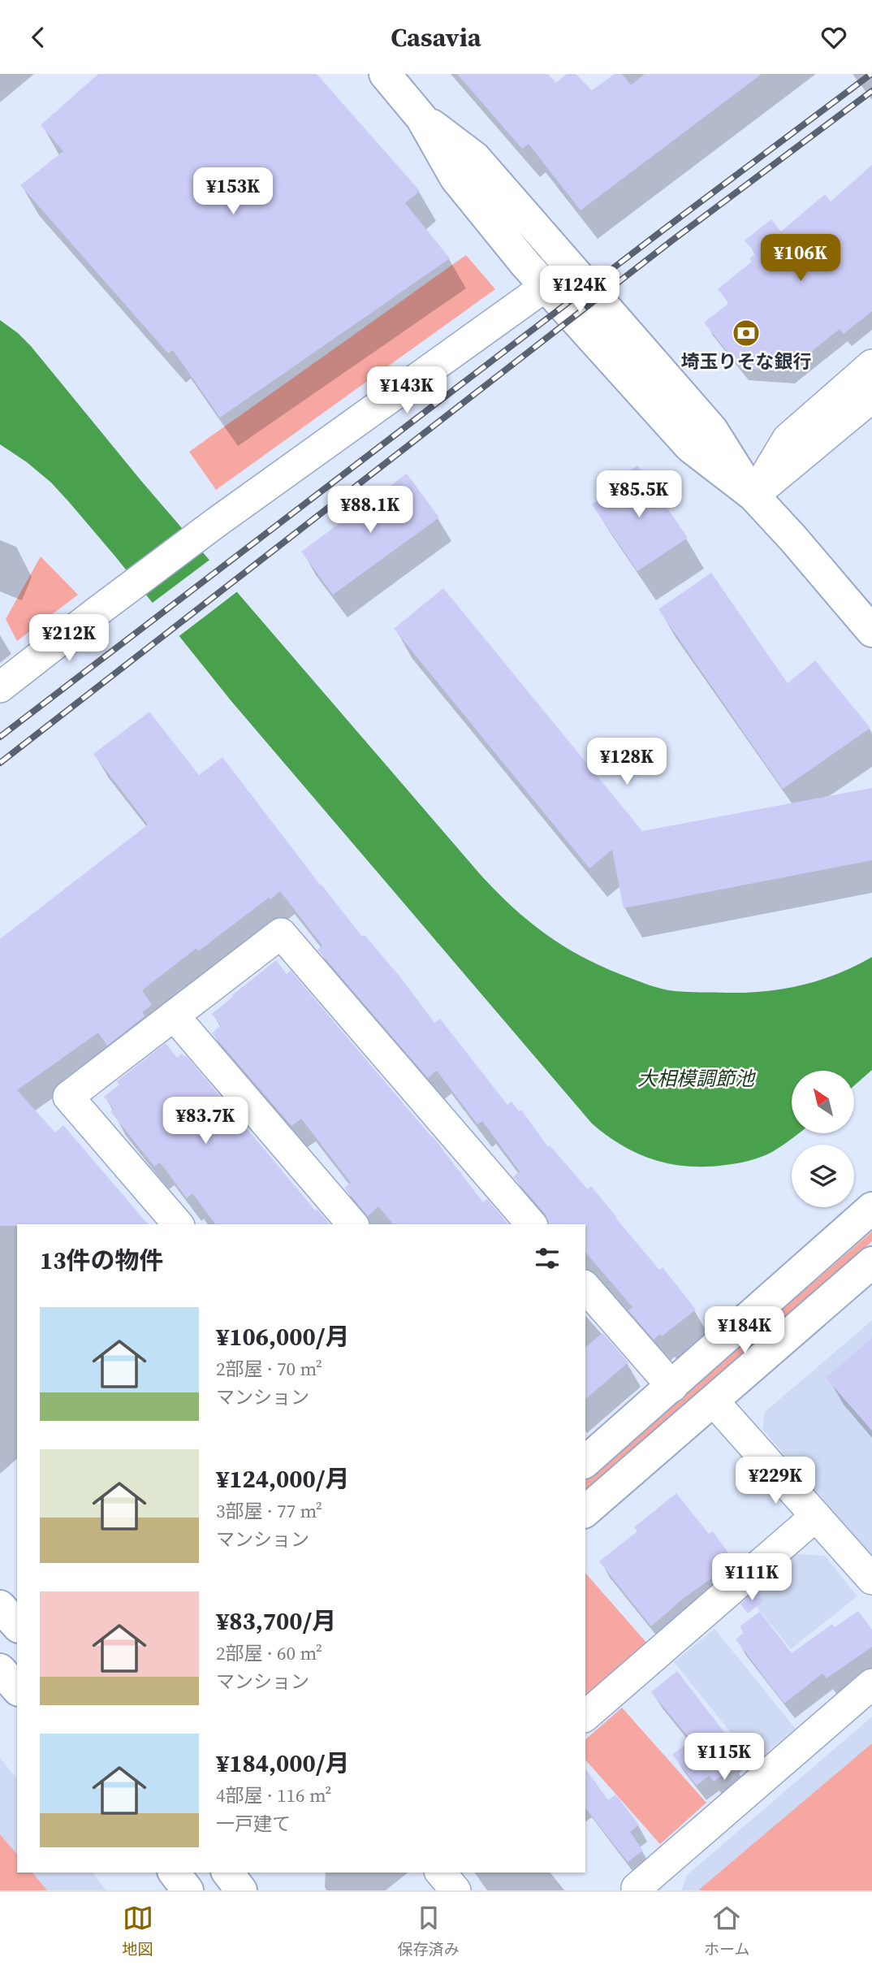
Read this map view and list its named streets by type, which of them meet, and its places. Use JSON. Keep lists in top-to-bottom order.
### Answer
{
  "water": ["大相模調節池"],
  "places": {
    "bank": ["埼玉りそな銀行"]
  },
  "north": "top left",
  "page": {
    "header": "Casavia",
    "price": [
      "¥153K",
      "¥106K",
      "¥124K",
      "¥143K",
      "¥85.5K",
      "¥88.1K",
      "¥212K",
      "¥128K",
      "¥83.7K",
      "¥184K",
      "¥229K",
      "¥111K",
      "¥115K"
    ],
    "heading": "13件の物件",
    "list": [
      {
        "name": "¥106,000/月",
        "note": "2部屋 · 70 m² · マンション"
      },
      {
        "name": "¥124,000/月",
        "note": "3部屋 · 77 m² · マンション"
      },
      {
        "name": "¥83,700/月",
        "note": "2部屋 · 60 m² · マンション"
      },
      {
        "name": "¥184,000/月",
        "note": "4部屋 · 116 m² · 一戸建て"
      }
    ],
    "tabs": ["地図", "保存済み", "ホーム"]
  }
}
